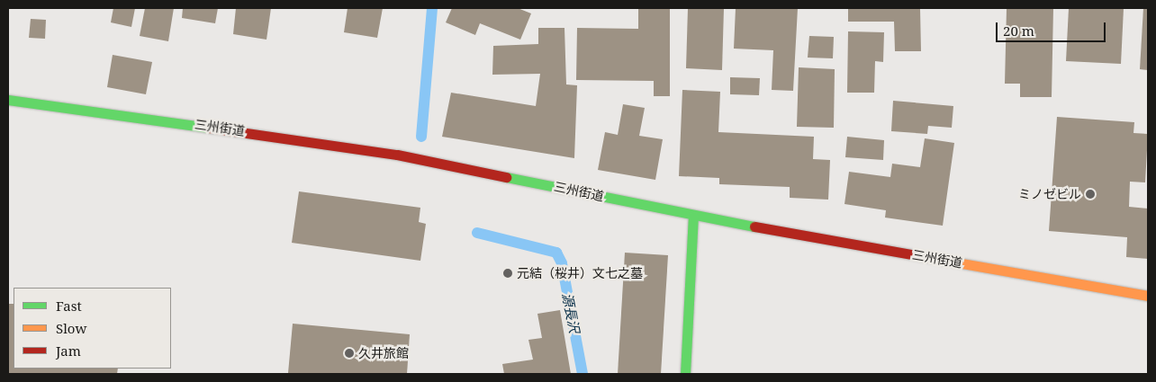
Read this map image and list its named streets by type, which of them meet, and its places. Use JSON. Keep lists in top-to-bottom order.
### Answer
{
  "streets": {
    "street": ["三州街道"]
  },
  "water": ["源長沢"],
  "places": ["ミノゼビル", "元結（桜井）文七之墓", "久井旅館"],
  "legend": ["Fast", "Slow", "Jam"],
  "scale_bar": "20 m"
}
